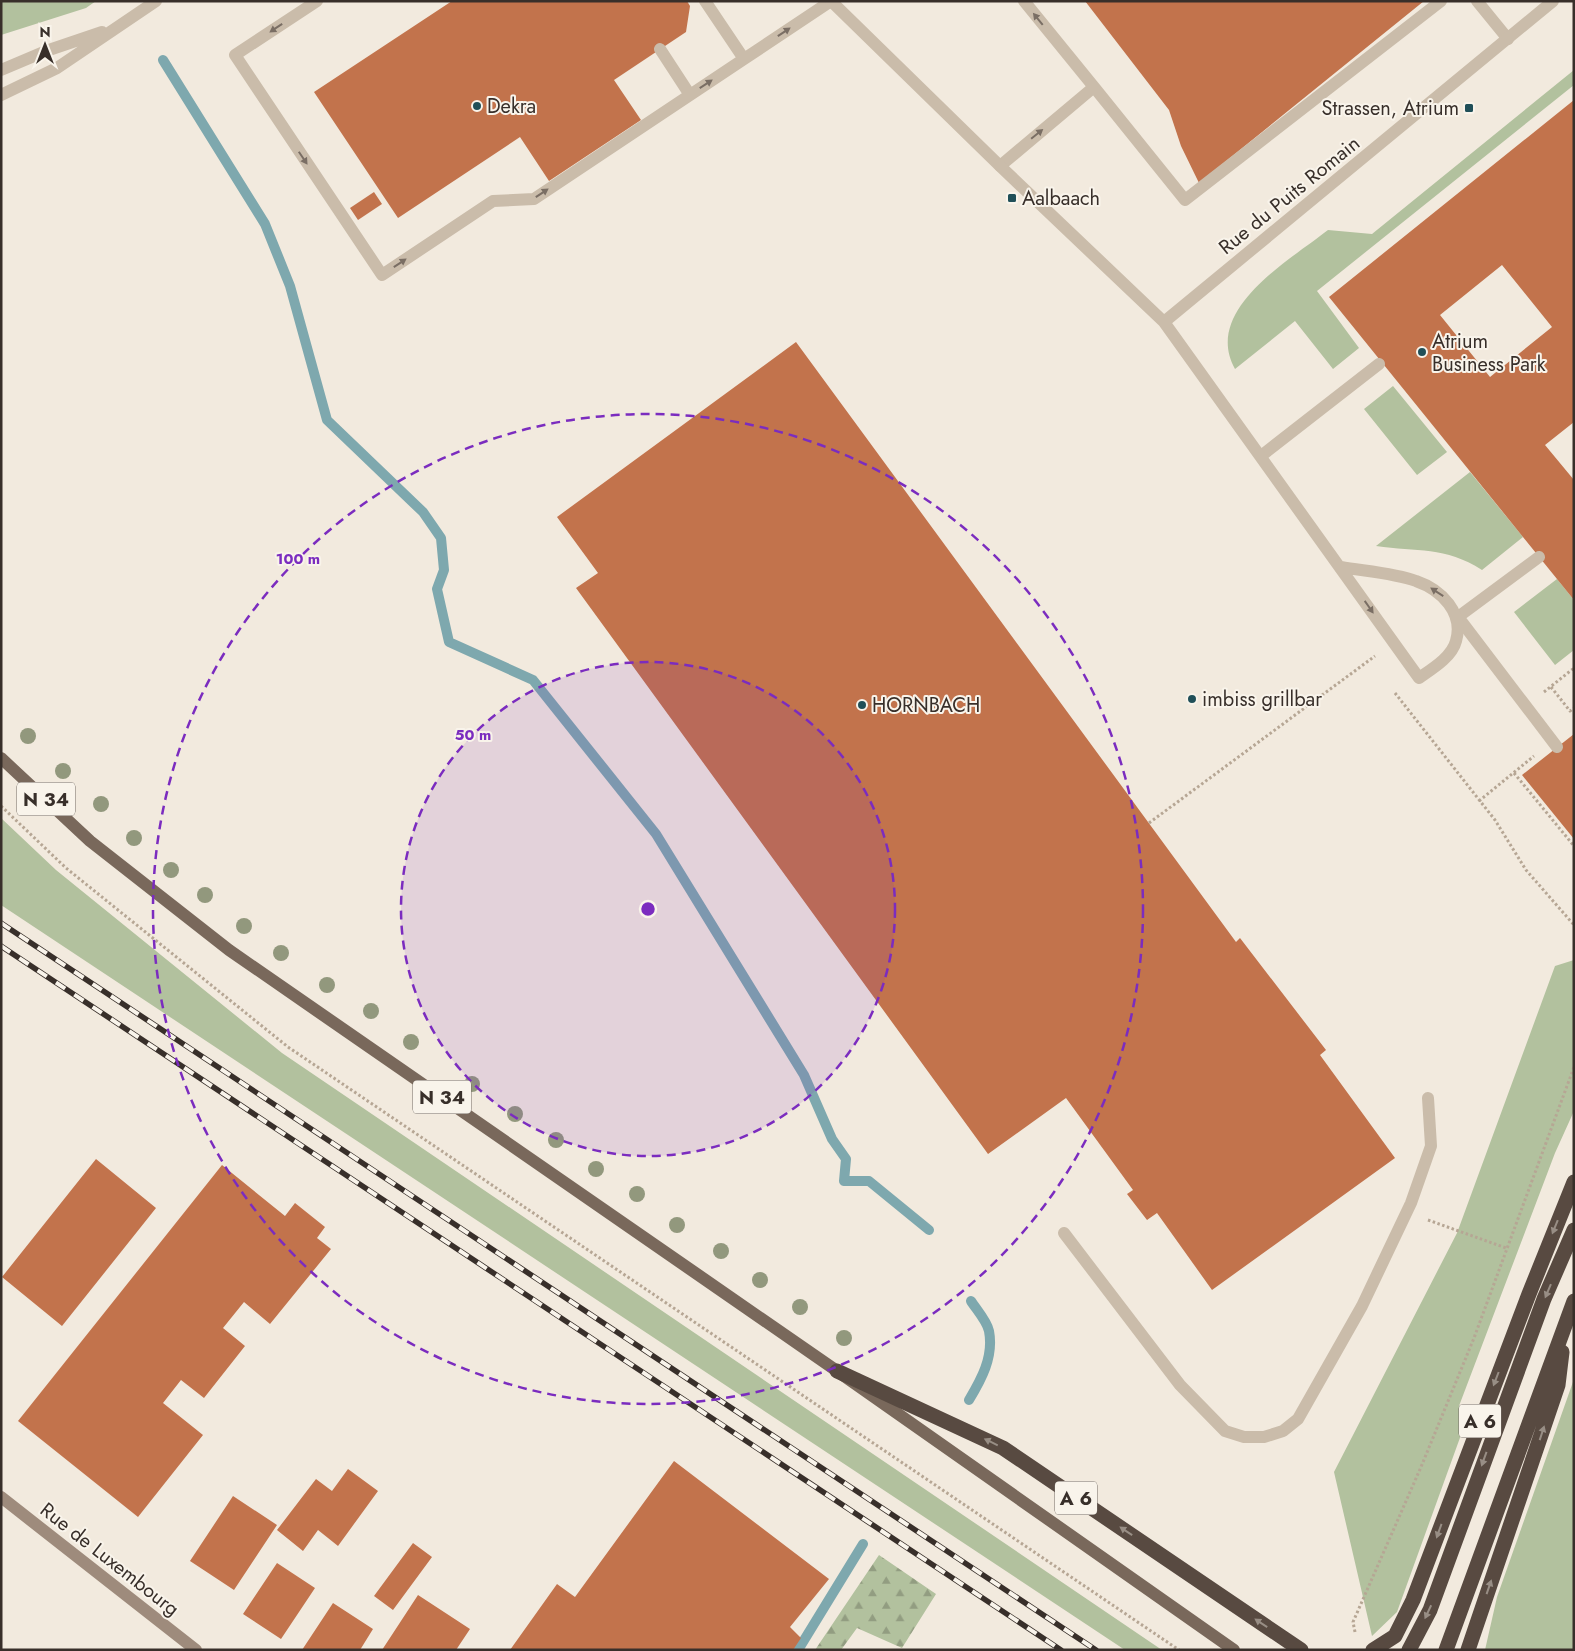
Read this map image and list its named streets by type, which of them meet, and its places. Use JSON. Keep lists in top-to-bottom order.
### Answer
{
  "streets": {
    "highway": ["A 6"],
    "main road": ["N 34", "Rue de Luxembourg"],
    "street": ["Rue du Puits Romain"]
  },
  "crossings": [
    ["N 34", "A 6"]
  ],
  "places": {
    "other": [
      "Dekra",
      "Atrium Business Park",
      "imbiss grillbar",
      "HORNBACH"
    ],
    "transit": ["Strassen, Atrium", "Aalbaach"]
  },
  "north": "top",
  "rings": ["100 m", "50 m"]
}
